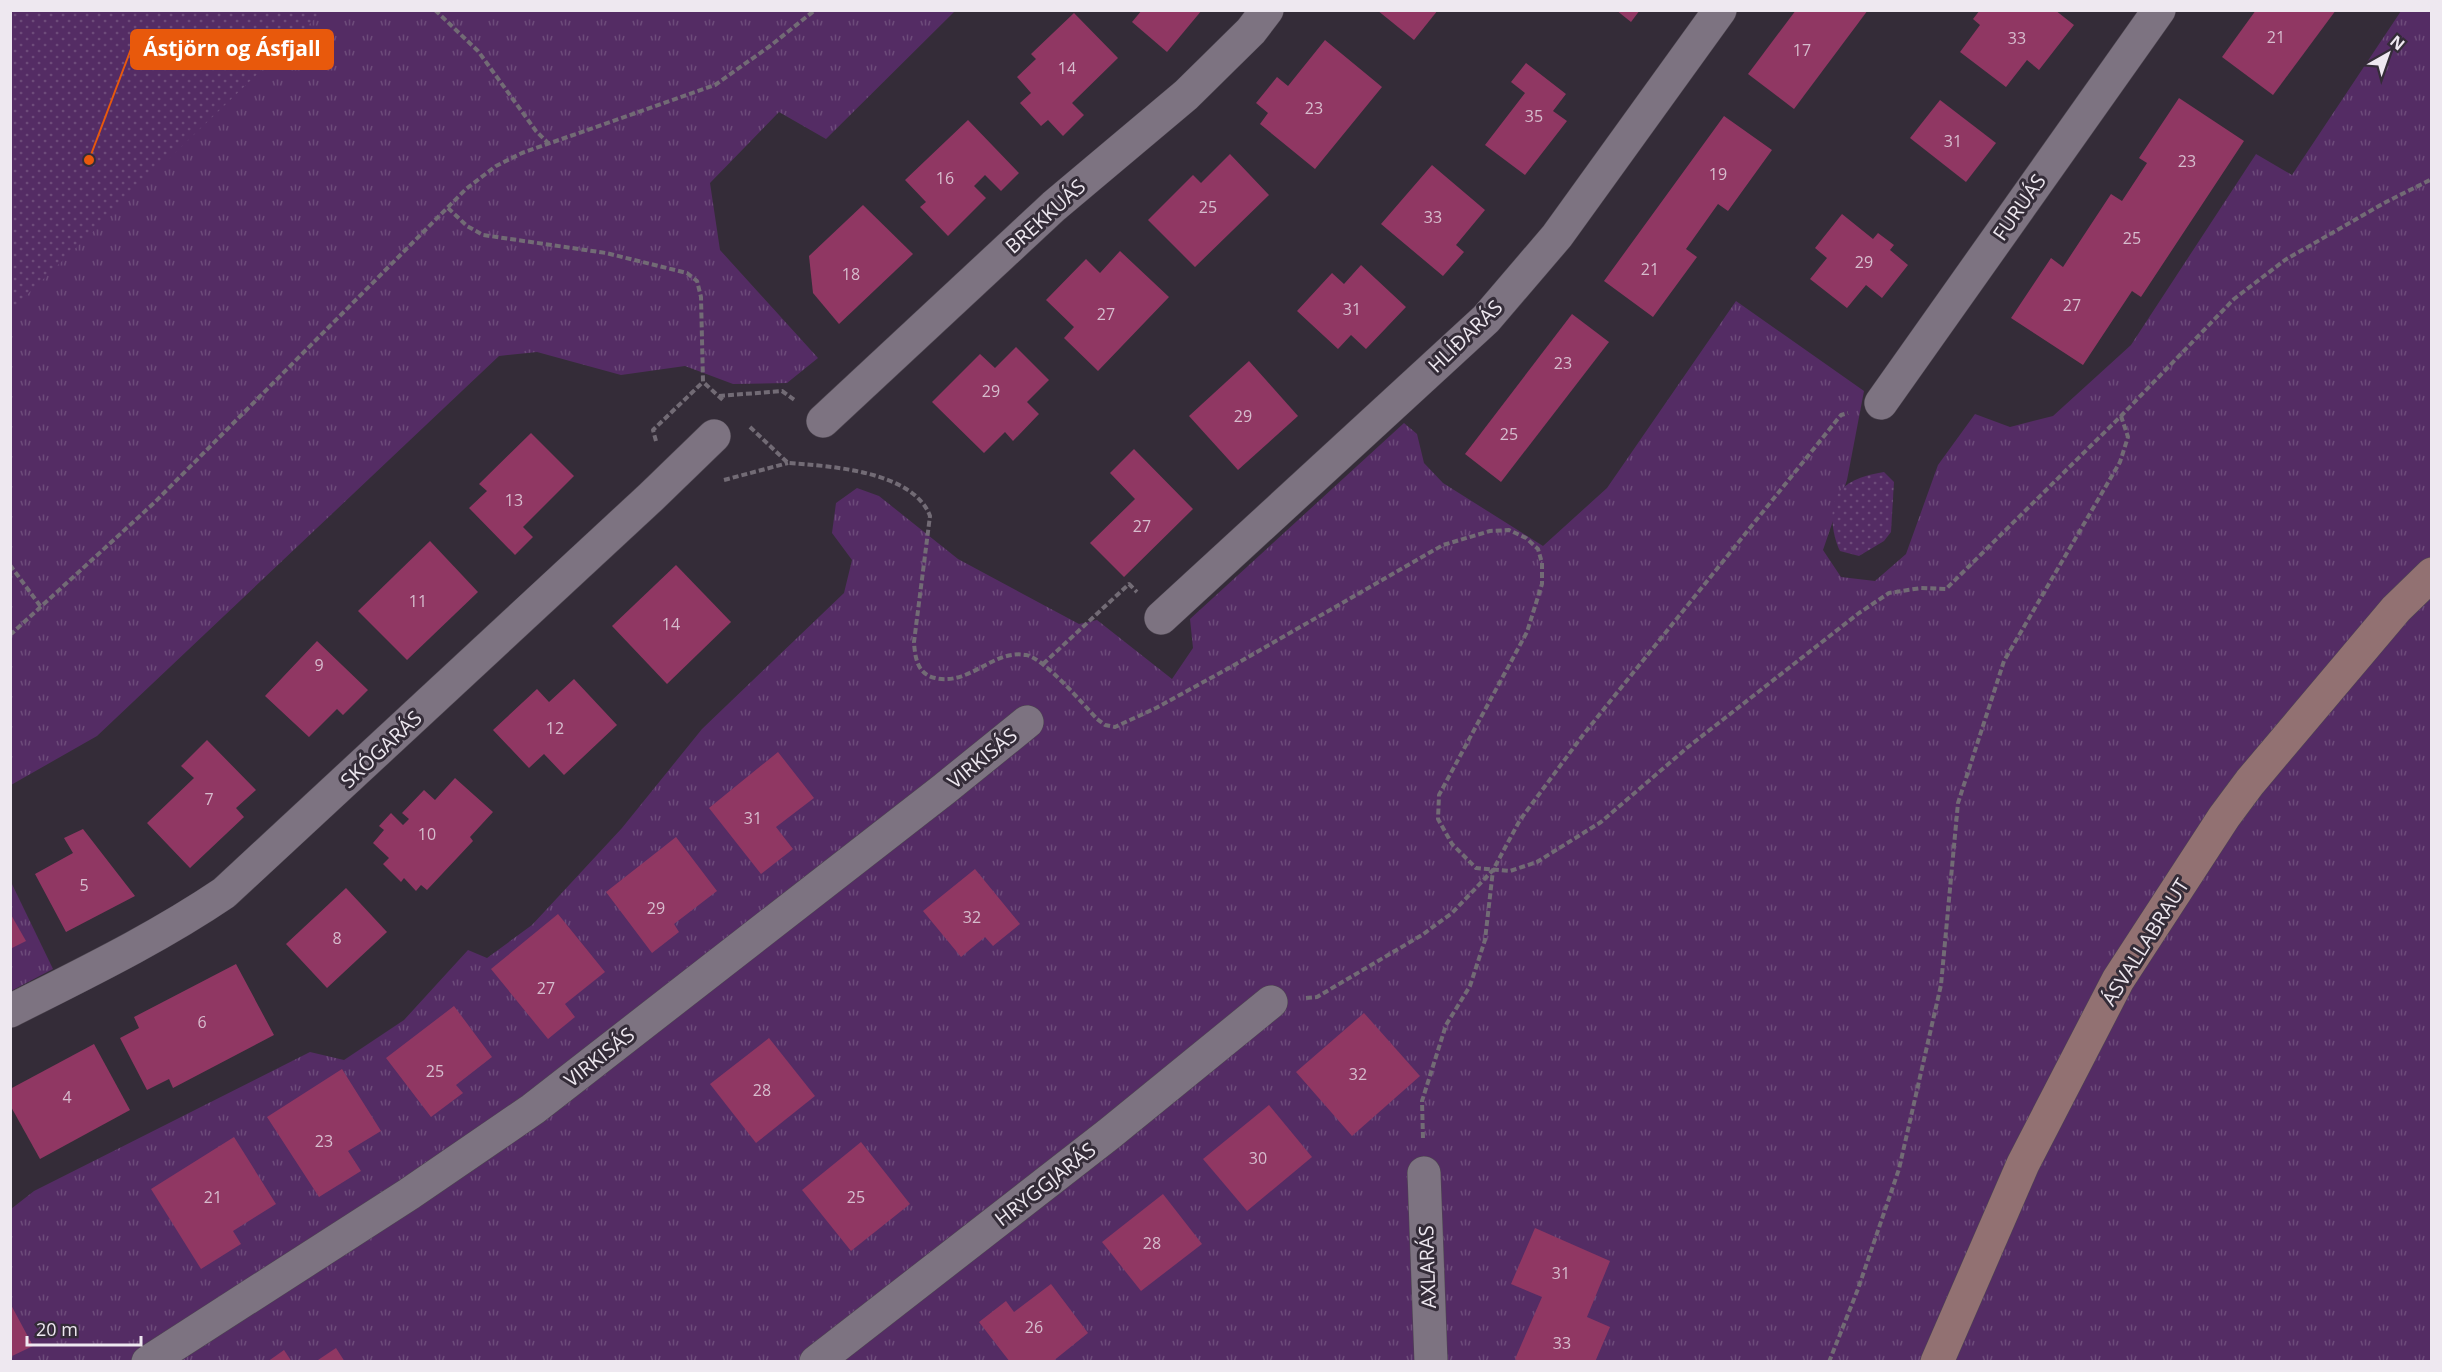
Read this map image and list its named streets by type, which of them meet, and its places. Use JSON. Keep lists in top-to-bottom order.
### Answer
{
  "streets": {
    "main road": ["ÁSVALLABRAUT"],
    "street": [
      "FURUÁS",
      "BREKKUÁS",
      "HLÍÐARÁS",
      "SKÓGARÁS",
      "VIRKISÁS",
      "HRYGGJARÁS",
      "AXLARÁS"
    ]
  },
  "places": ["Ástjörn og Ásfjall"],
  "house_numbers": [
    "21",
    "33",
    "17",
    "14",
    "23",
    "35",
    "31",
    "23",
    "19",
    "16",
    "25",
    "33",
    "25",
    "29",
    "21",
    "18",
    "27",
    "31",
    "27",
    "23",
    "29",
    "29",
    "25",
    "13",
    "27",
    "11",
    "14",
    "9",
    "12",
    "7",
    "31",
    "10",
    "5",
    "29",
    "32",
    "8",
    "27",
    "6",
    "25",
    "32",
    "28",
    "4",
    "23",
    "30",
    "21",
    "25",
    "28",
    "31",
    "26",
    "33"
  ],
  "scale_bar": "20 m",
  "north": "top right"
}
